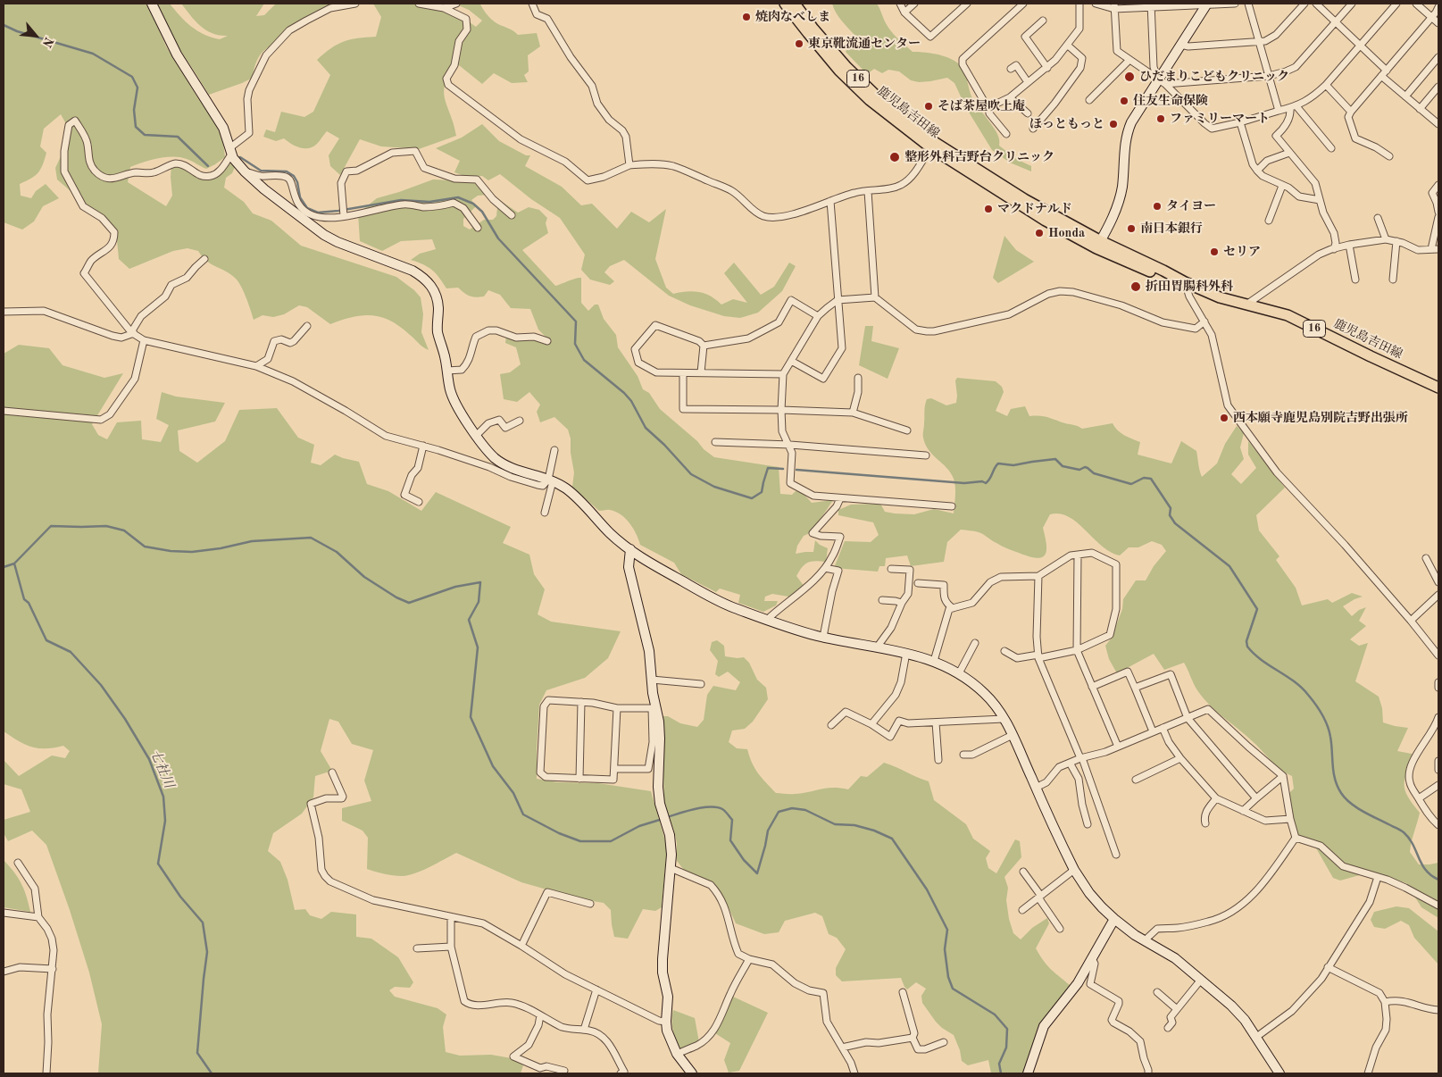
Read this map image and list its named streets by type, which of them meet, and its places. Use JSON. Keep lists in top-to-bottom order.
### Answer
{
  "streets": {
    "main road": ["16", "鹿児島吉田線"]
  },
  "water": ["七社川"],
  "places": [
    "焼肉なべしま",
    "東京靴流通センター",
    "ひだまりこどもクリニック",
    "住友生命保険",
    "そば茶屋吹上庵",
    "ファミリーマート",
    "ほっともっと",
    "整形外科吉野台クリニック",
    "タイヨー",
    "マクドナルド",
    "南日本銀行",
    "Honda",
    "セリア",
    "折田胃腸科外科",
    "西本願寺鹿児島別院吉野出張所"
  ],
  "north": "bottom right"
}
